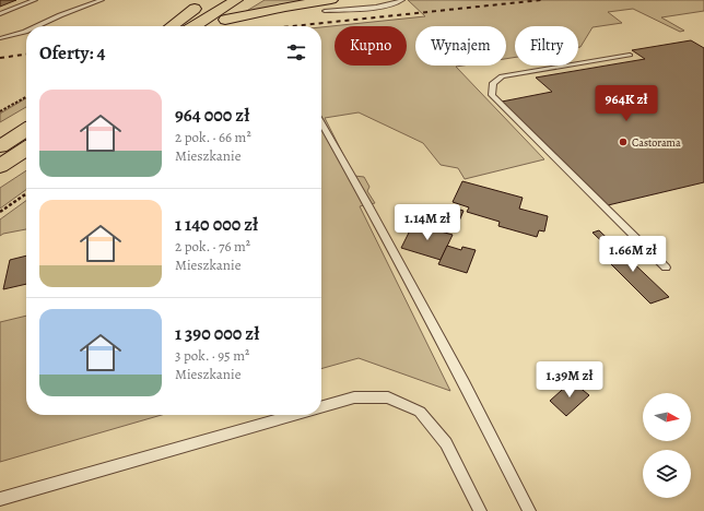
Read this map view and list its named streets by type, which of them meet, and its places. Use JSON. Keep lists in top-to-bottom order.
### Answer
{
  "places": ["Castorama"],
  "north": "right",
  "page": {
    "chip": ["Kupno", "Wynajem", "Filtry"],
    "heading": "Oferty: 4",
    "list": [
      {
        "name": "964 000 zł",
        "note": "2 pok. · 66 m² · Mieszkanie"
      },
      {
        "name": "1 140 000 zł",
        "note": "2 pok. · 76 m² · Mieszkanie"
      },
      {
        "name": "1 390 000 zł",
        "note": "3 pok. · 95 m² · Mieszkanie"
      }
    ],
    "price": [
      "964K zł",
      "1.14M zł",
      "1.66M zł",
      "1.39M zł"
    ]
  }
}
